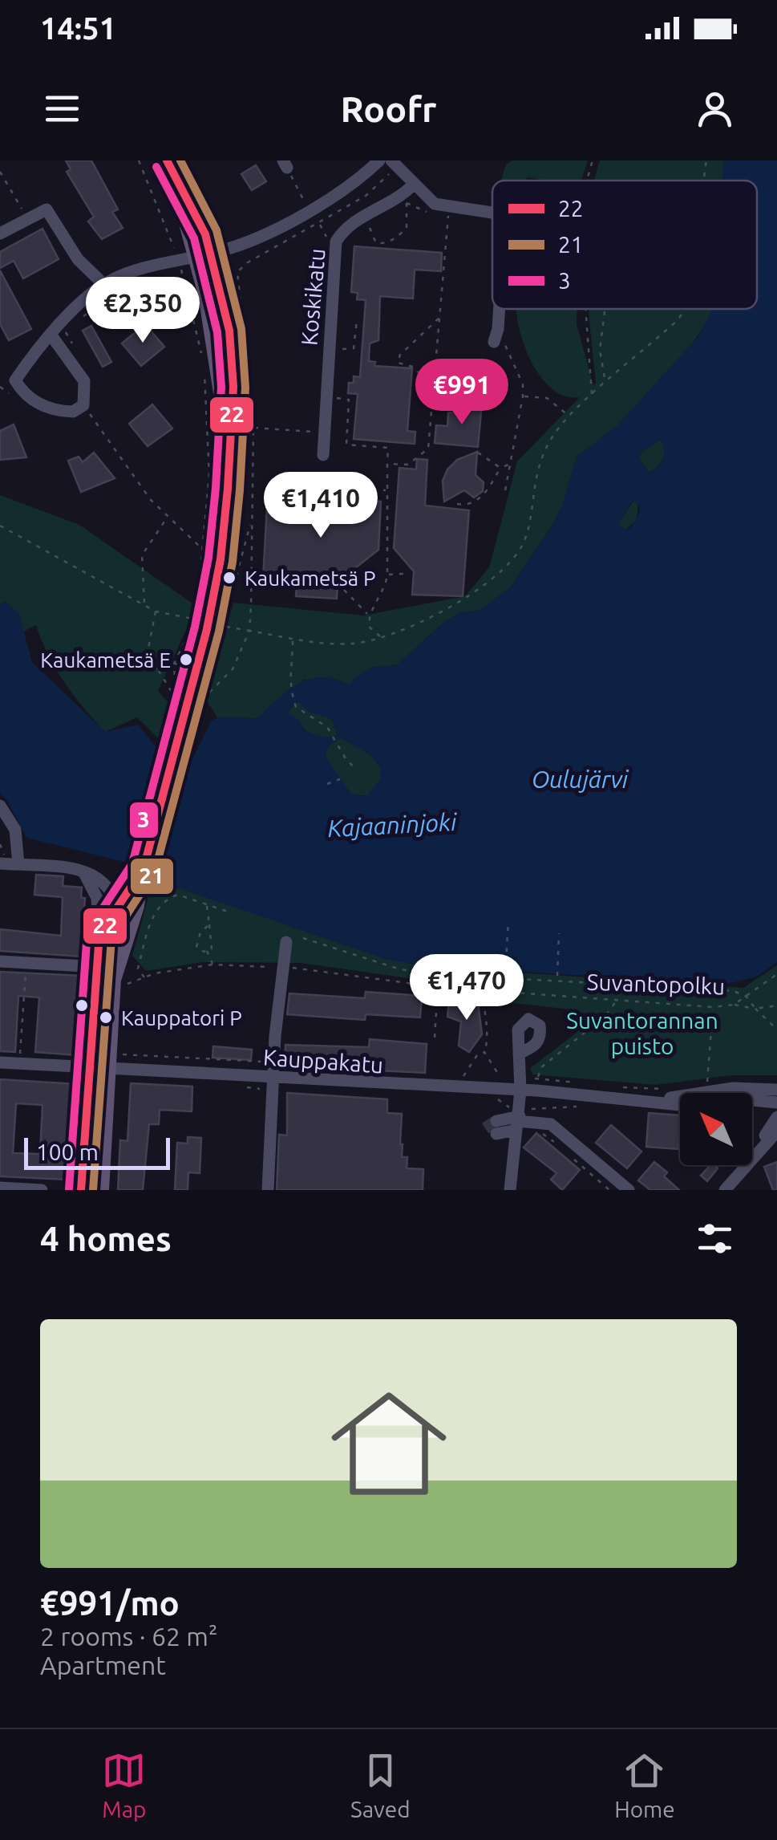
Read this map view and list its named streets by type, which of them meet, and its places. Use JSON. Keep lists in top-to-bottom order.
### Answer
{
  "streets": {
    "street": ["Koskikatu", "Kauppakatu"],
    "path": ["Suvantopolku"]
  },
  "water": ["Oulujärvi", "Kajaaninjoki"],
  "parks": ["Suvantorannan puisto"],
  "places": ["Kaukametsä P", "Kaukametsä E", "Kauppatori P"],
  "lines": ["transit line 22", "transit line 21", "transit line 3"],
  "legend": ["22", "21", "3"],
  "scale_bar": "100 m",
  "north": "top left",
  "page": {
    "status": "14:51",
    "header": "Roofr",
    "price": [
      "€2,350",
      "€991",
      "€1,410",
      "€1,470"
    ],
    "scale": "100 m",
    "heading": "4 homes",
    "list": [
      {
        "name": "€991/mo",
        "note": "2 rooms · 62 m² · Apartment"
      }
    ],
    "tabs": ["Map", "Saved", "Home"]
  }
}
